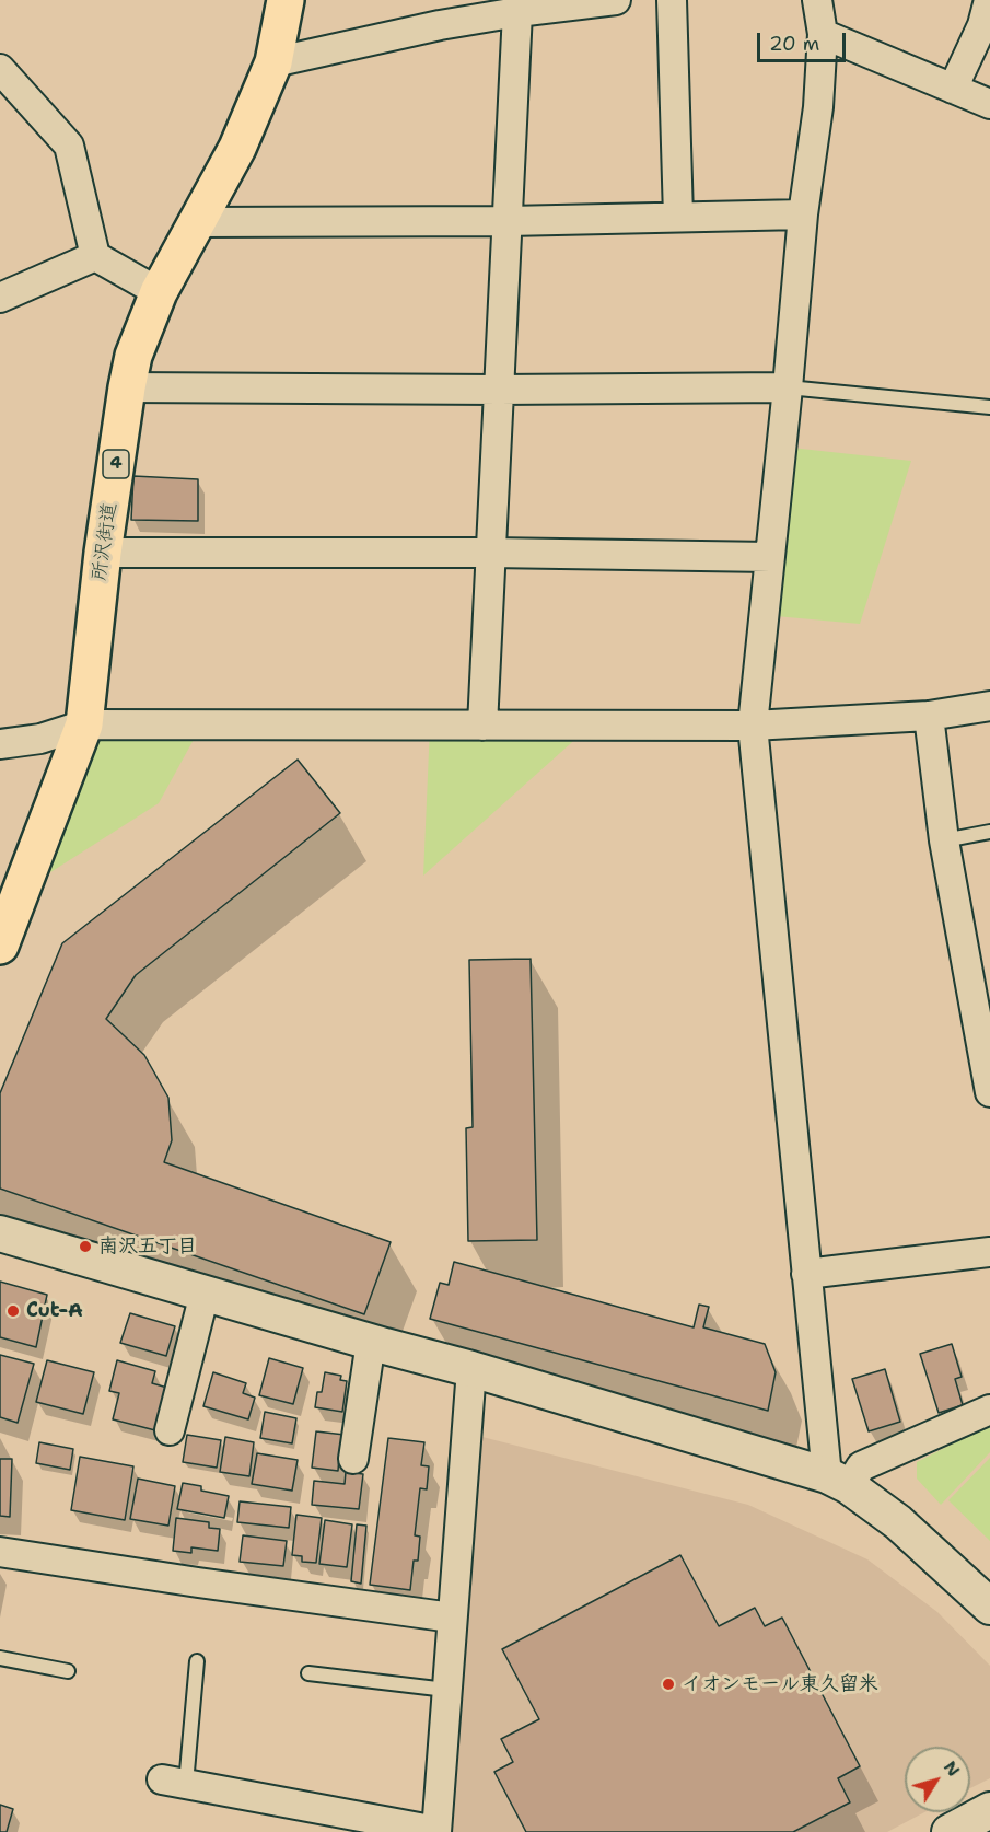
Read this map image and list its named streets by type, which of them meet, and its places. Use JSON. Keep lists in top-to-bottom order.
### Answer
{
  "streets": {
    "main road": ["4", "所沢街道"]
  },
  "places": ["南沢五丁目", "Cut-A", "イオンモール東久留米"],
  "scale_bar": "20 m",
  "north": "top right"
}
